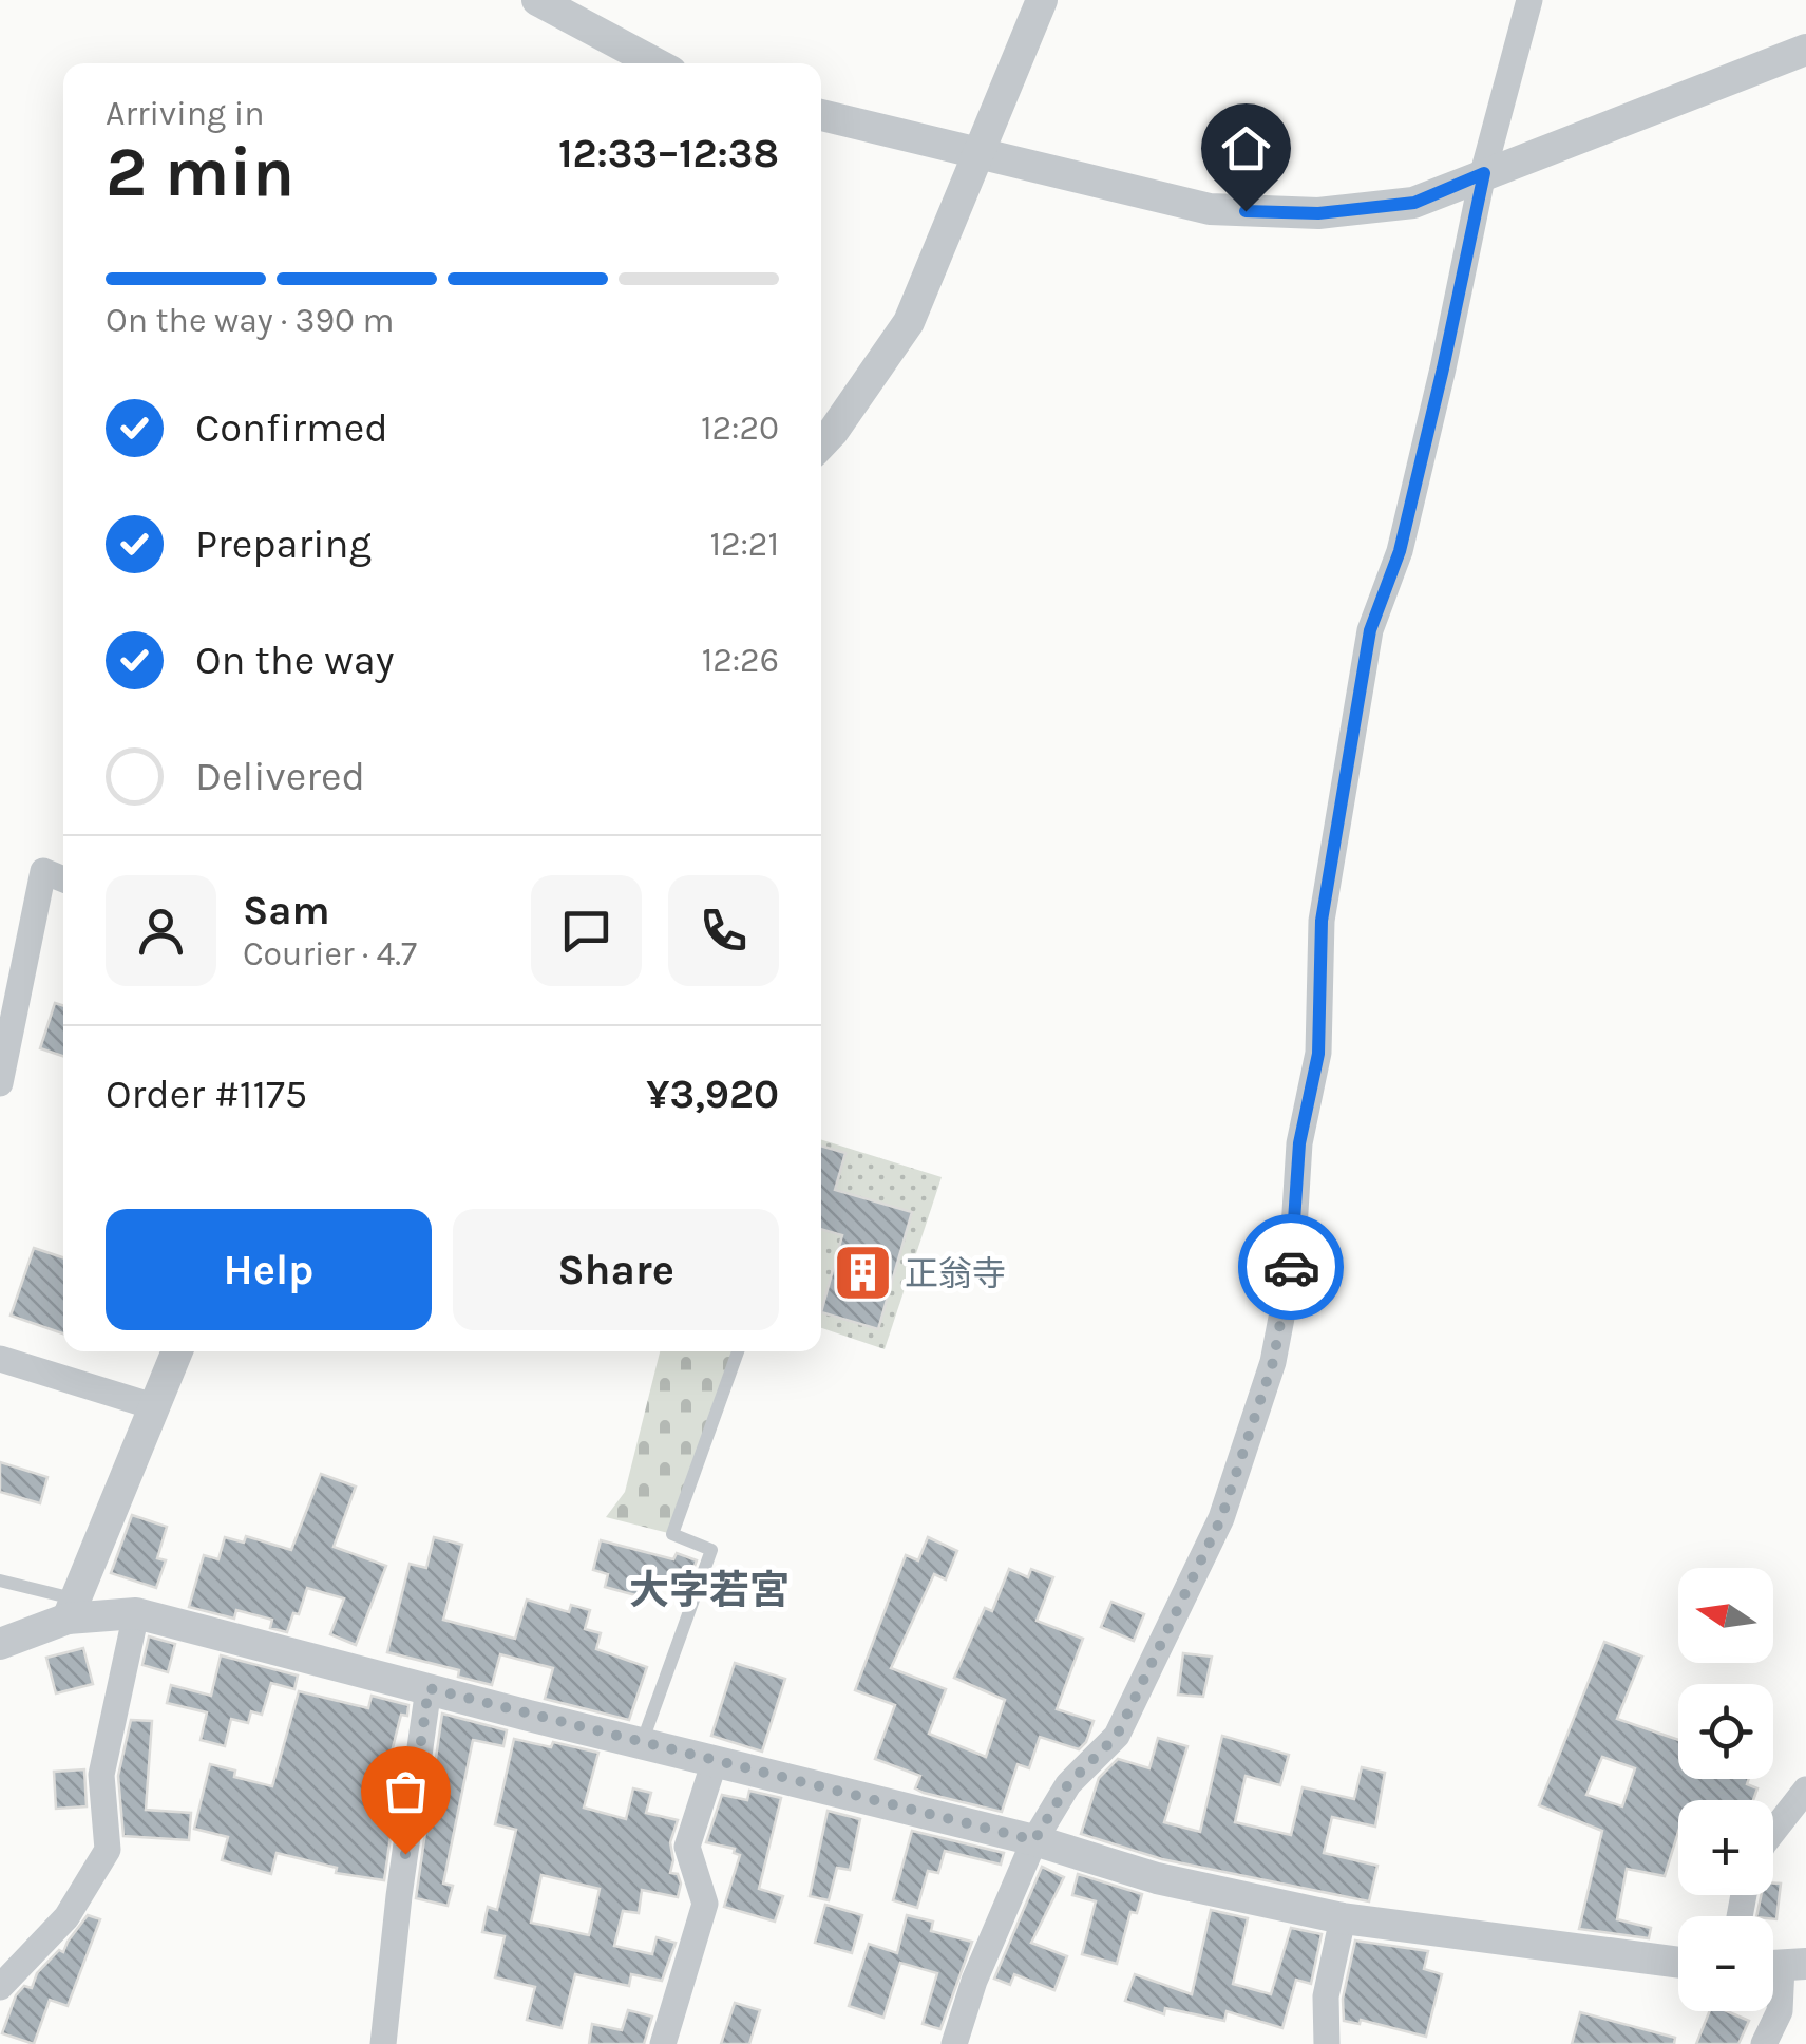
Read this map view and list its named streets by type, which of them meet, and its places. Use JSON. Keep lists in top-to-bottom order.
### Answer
{
  "districts": ["大字若宮"],
  "places": {
    "building": ["正翁寺"]
  },
  "north": "left",
  "page": {
    "heading": ["2 min", "Arriving in", "12:33–12:38"],
    "panel": [
      "Sam",
      "Courier · 4.7",
      "Order #1175",
      "¥3,920"
    ],
    "bar": "On the way · 390 m",
    "list": [
      ["Confirmed", "12:20"],
      ["Preparing", "12:21"],
      ["On the way", "12:26"],
      "Delivered"
    ],
    "buttons": ["Help", "Share"],
    "map_buttons": ["+", "−"]
  }
}
